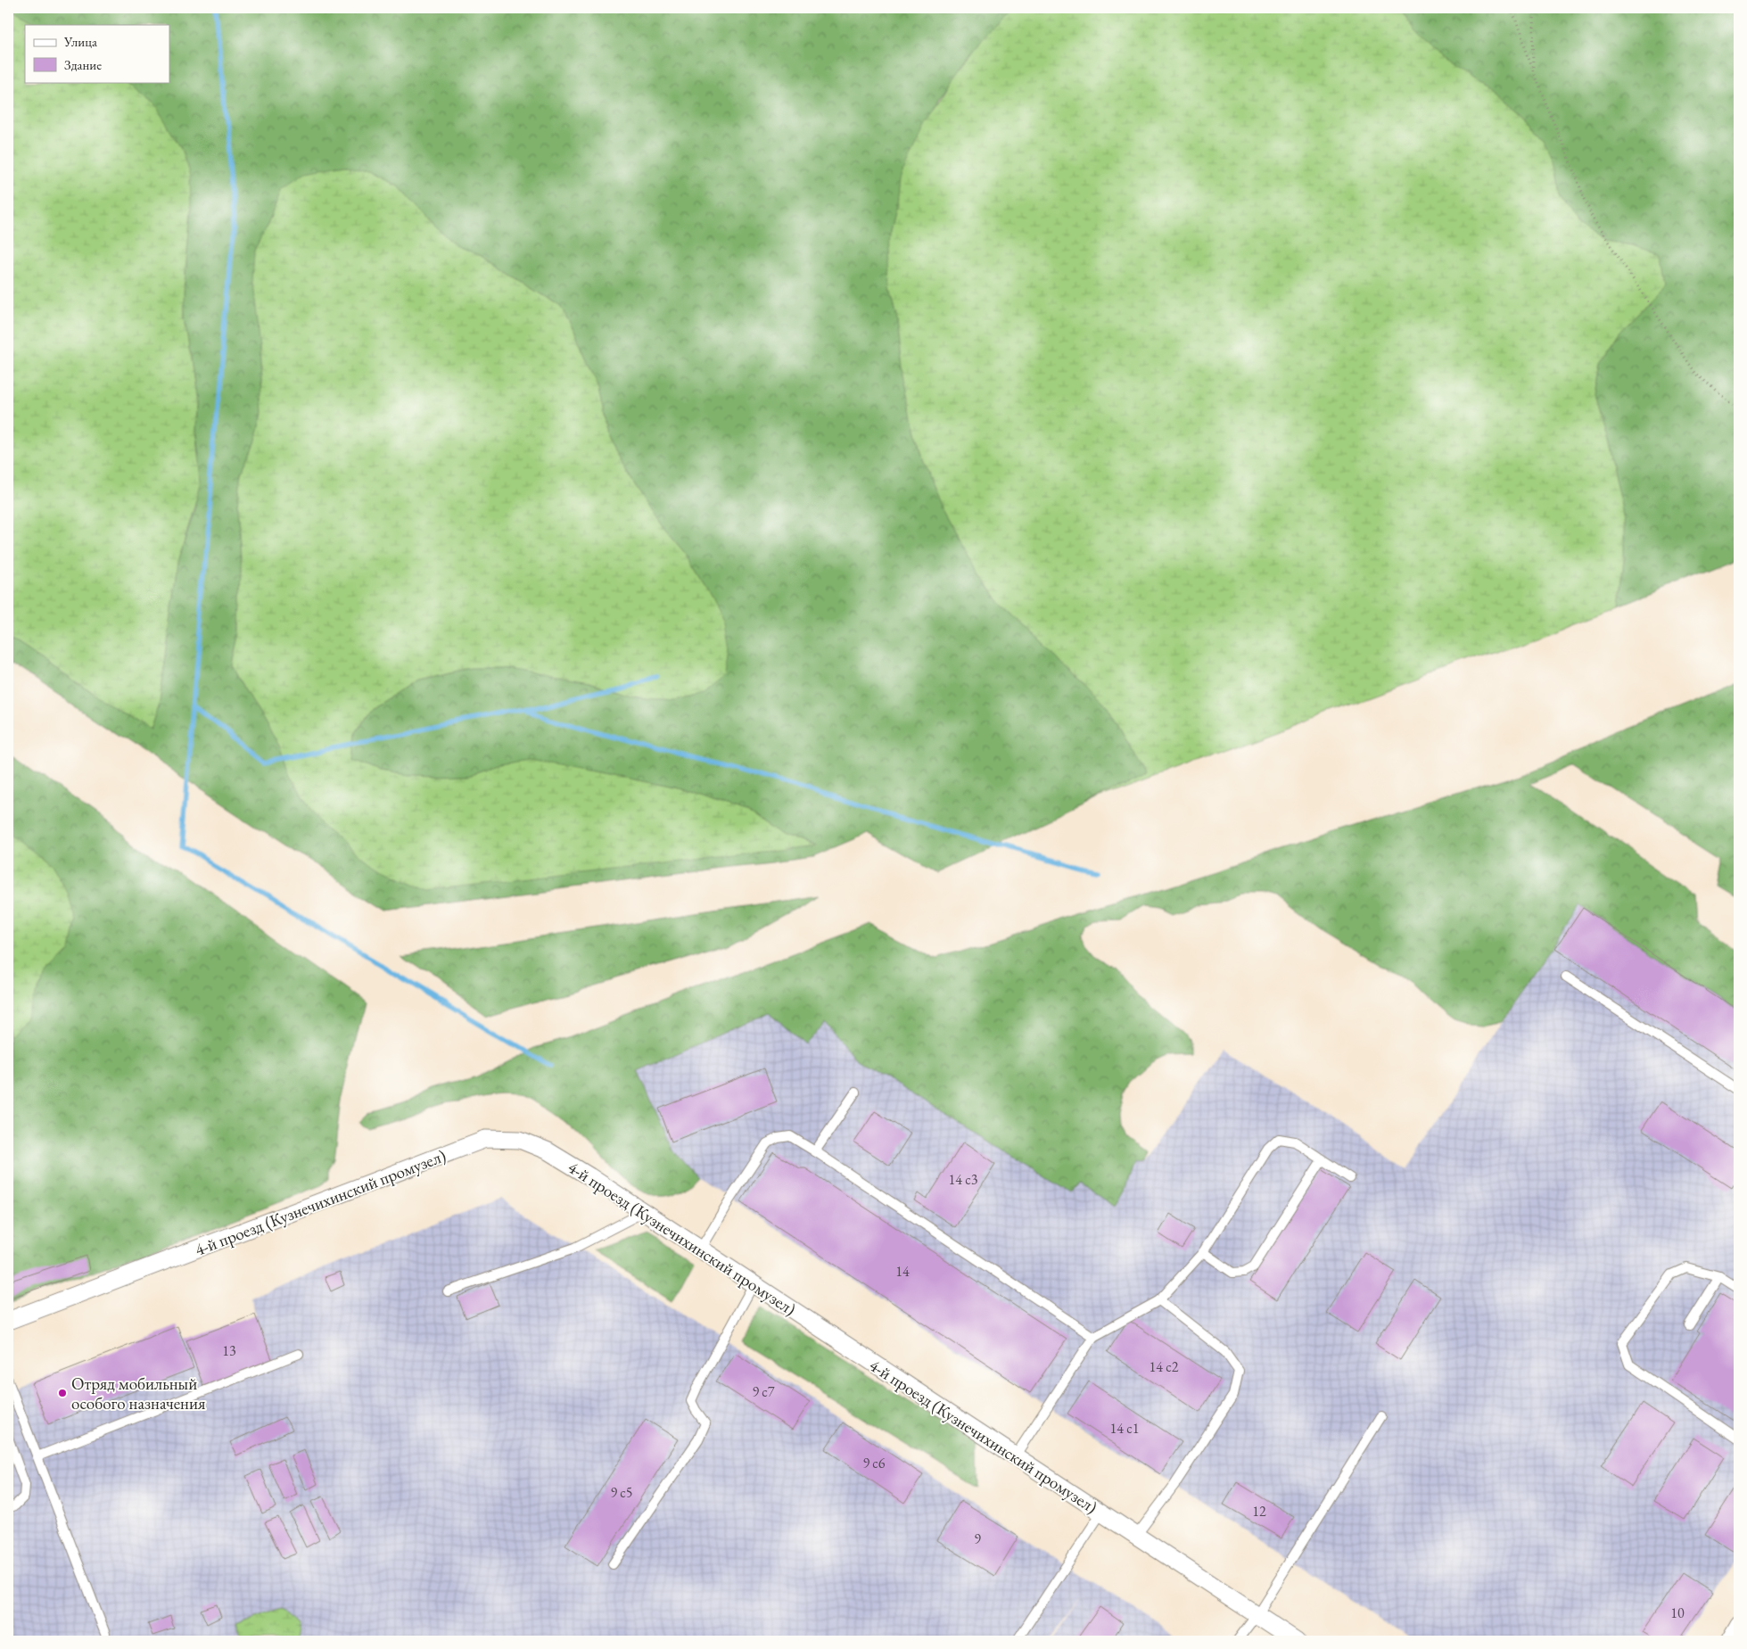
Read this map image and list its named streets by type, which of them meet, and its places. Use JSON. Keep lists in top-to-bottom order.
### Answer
{
  "streets": {
    "street": ["4-й проезд (Кузнечихинский промузел)"]
  },
  "places": ["Отряд мобильный особого назначения"],
  "house_numbers": [
    "14 с3",
    "14",
    "13",
    "14 с2",
    "9 с7",
    "14 с1",
    "9 с6",
    "9 с5",
    "12",
    "9",
    "10"
  ],
  "legend": ["Улица", "Здание"]
}
